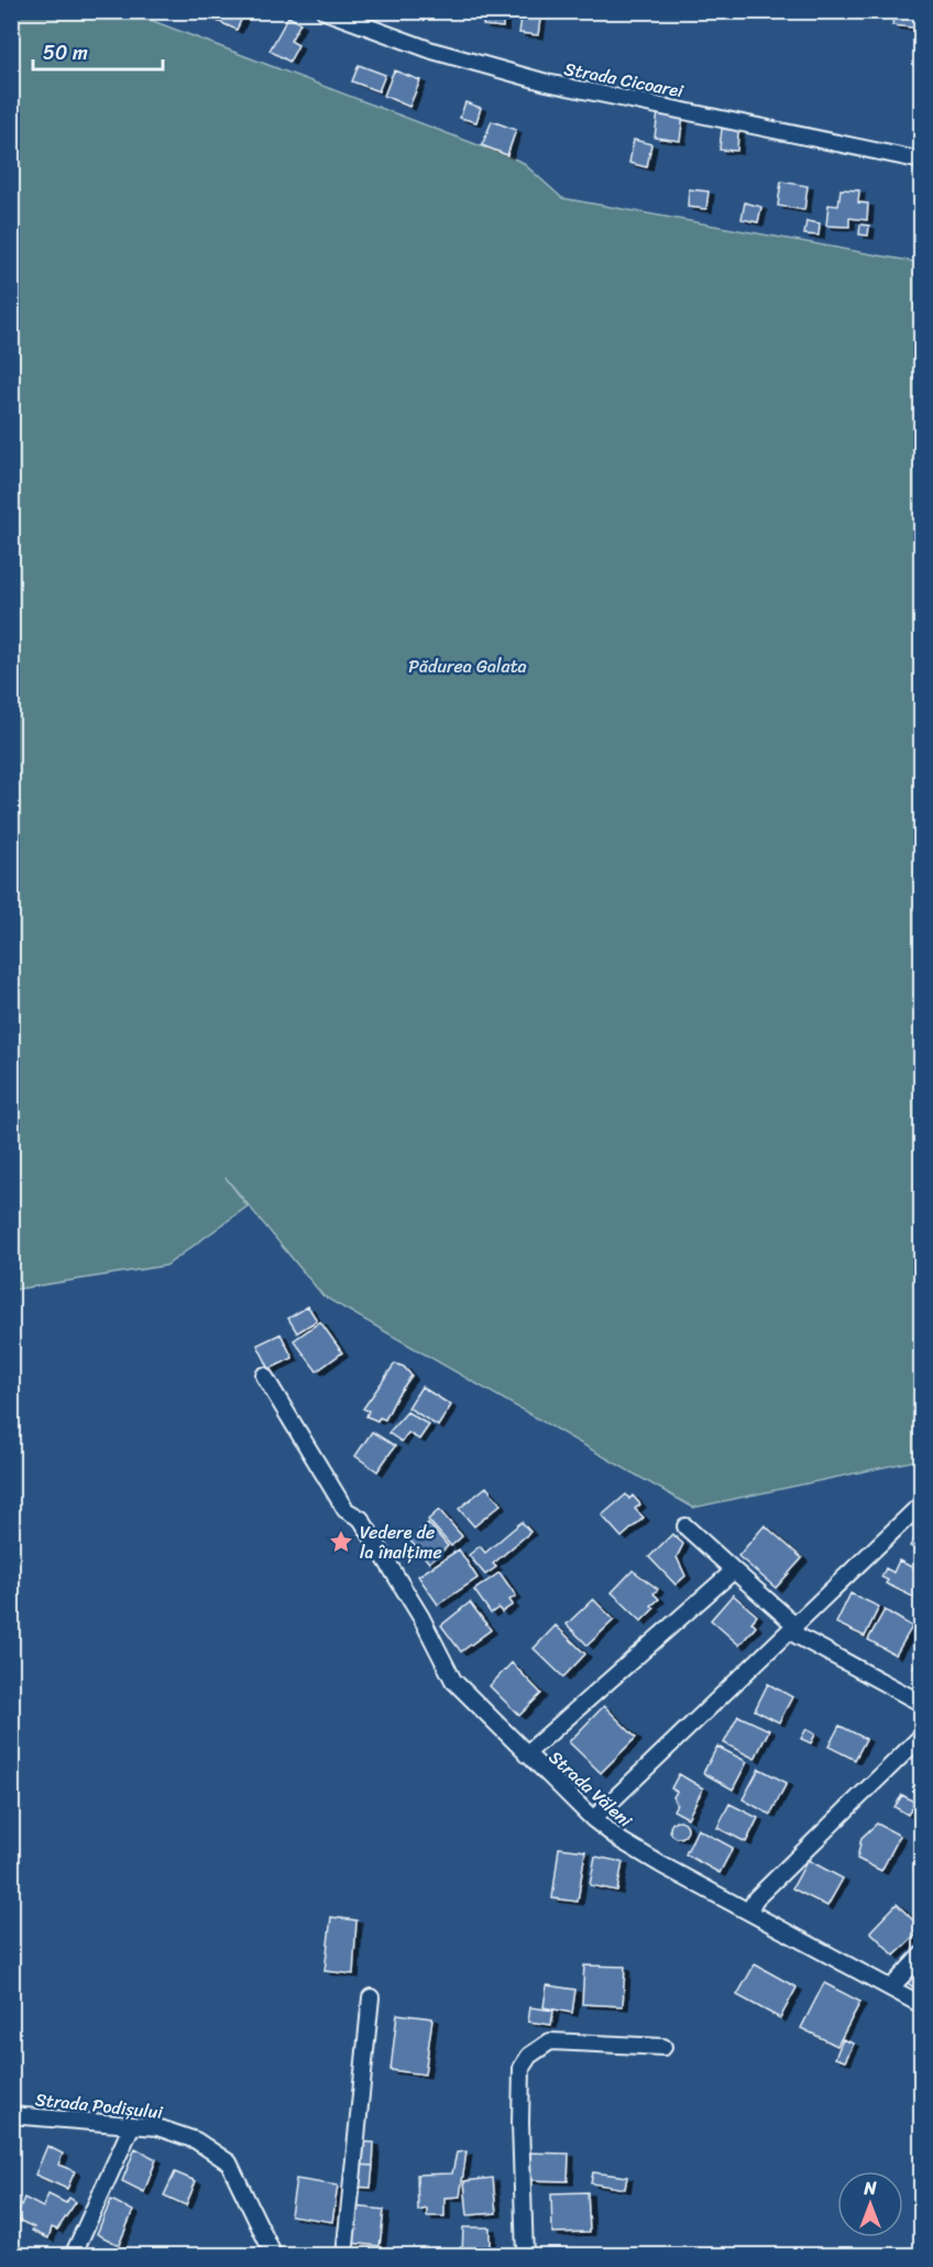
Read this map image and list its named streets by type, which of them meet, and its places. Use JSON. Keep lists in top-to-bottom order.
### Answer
{
  "streets": {
    "street": ["Strada Cicoarei", "Strada Văleni", "Strada Podișului"]
  },
  "parks": ["Pădurea Galata"],
  "places": {
    "place": ["Vedere de la înalțime"]
  },
  "scale_bar": "50 m",
  "north": "top"
}
